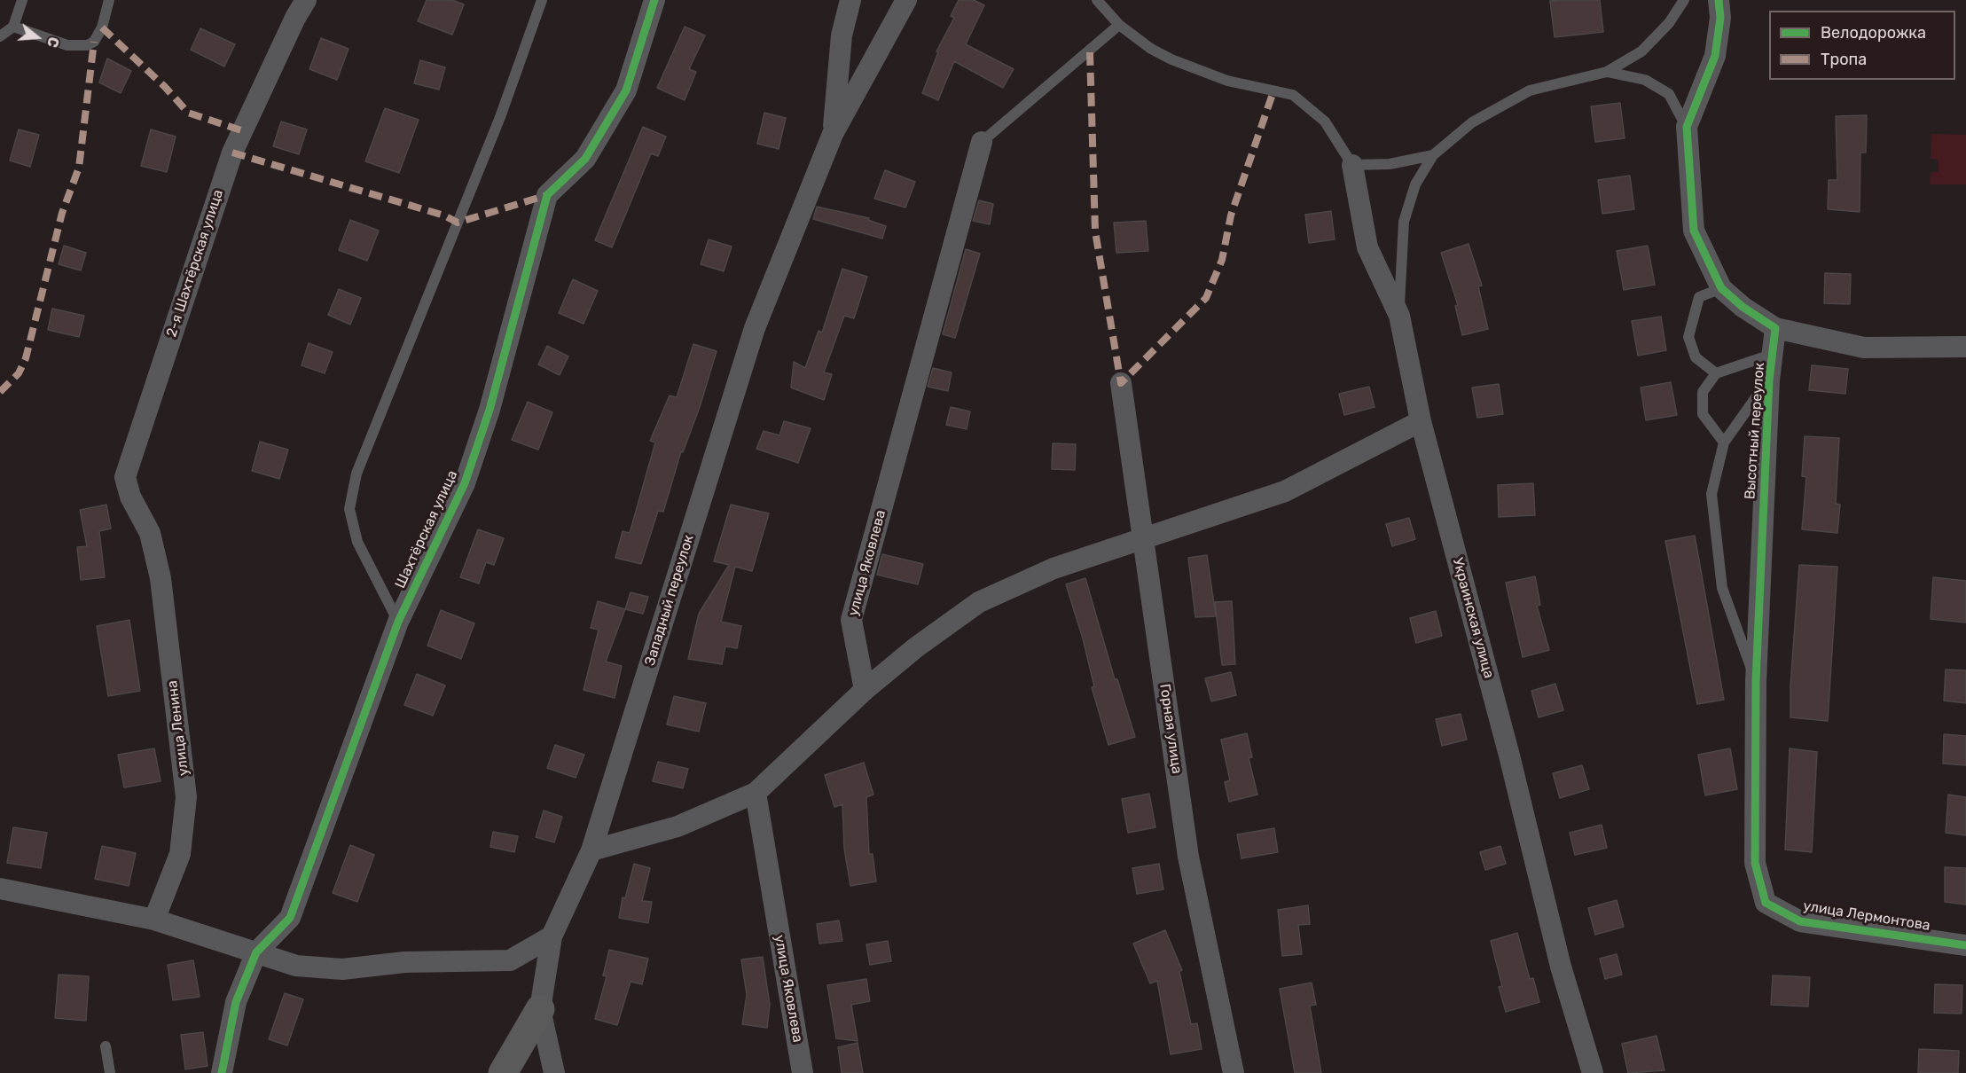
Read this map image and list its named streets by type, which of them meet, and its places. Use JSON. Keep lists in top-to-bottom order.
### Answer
{
  "streets": {
    "street": [
      "2-я Шахтёрская улица",
      "Высотный переулок",
      "Шахтёрская улица",
      "улица Яковлева",
      "Западный переулок",
      "Украинская улица",
      "улица Ленина",
      "Горная улица",
      "улица Лермонтова"
    ]
  },
  "crossings": [
    ["2-я Шахтёрская улица", "улица Ленина"],
    ["Высотный переулок", "улица Лермонтова"]
  ],
  "legend": ["Велодорожка", "Тропа"],
  "north": "right"
}
